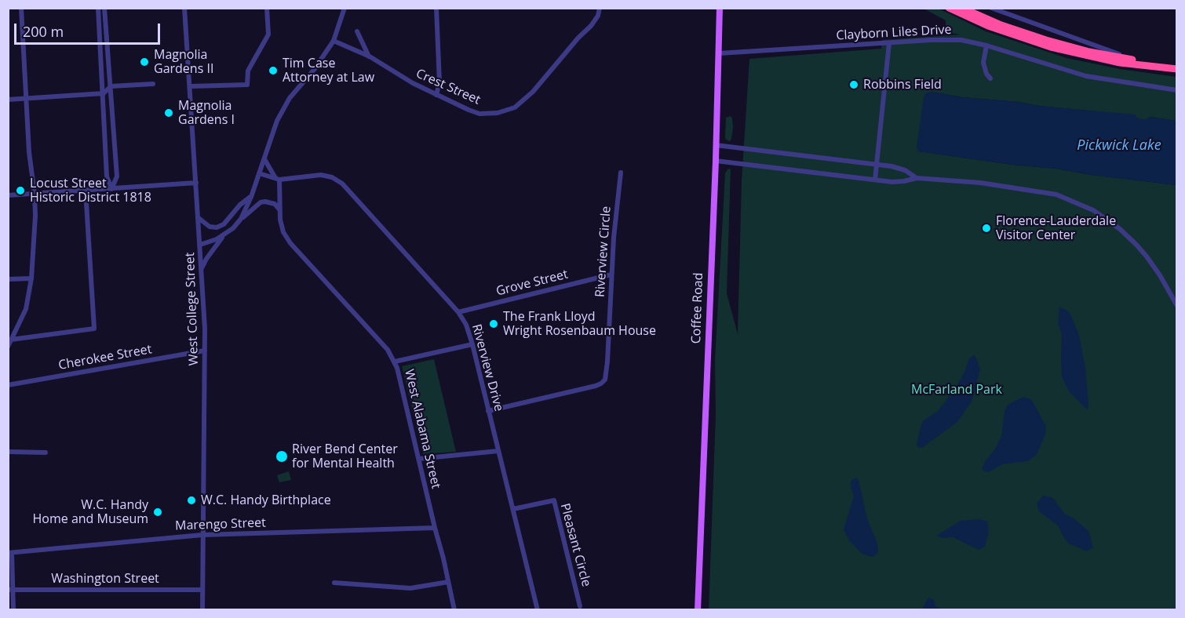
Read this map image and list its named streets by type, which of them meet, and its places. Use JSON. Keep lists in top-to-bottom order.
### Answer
{
  "streets": {
    "main road": ["Coffee Road"],
    "street": [
      "Clayborn Liles Drive",
      "Crest Street",
      "Riverview Circle",
      "Grove Street",
      "West College Street",
      "Cherokee Street",
      "Riverview Drive",
      "West Alabama Street",
      "Marengo Street",
      "Pleasant Circle",
      "Washington Street"
    ]
  },
  "crossings": [
    ["Clayborn Liles Drive", "Coffee Road"],
    ["Riverview Circle", "Grove Street"],
    ["Riverview Circle", "Riverview Drive"],
    ["Grove Street", "Riverview Drive"],
    ["West College Street", "Cherokee Street"],
    ["West College Street", "Marengo Street"],
    ["West College Street", "Washington Street"],
    ["Riverview Drive", "West Alabama Street"],
    ["Riverview Drive", "Pleasant Circle"],
    ["West Alabama Street", "Marengo Street"]
  ],
  "water": ["Pickwick Lake"],
  "parks": ["McFarland Park"],
  "places": [
    "Magnolia Gardens II",
    "Tim Case Attorney at Law",
    "Robbins Field",
    "Magnolia Gardens I",
    "Locust Street Historic District 1818",
    "Florence-Lauderdale Visitor Center",
    "The Frank Lloyd Wright Rosenbaum House",
    "River Bend Center for Mental Health",
    "W.C. Handy Birthplace",
    "W.C. Handy Home and Museum"
  ],
  "scale_bar": "200 m"
}
